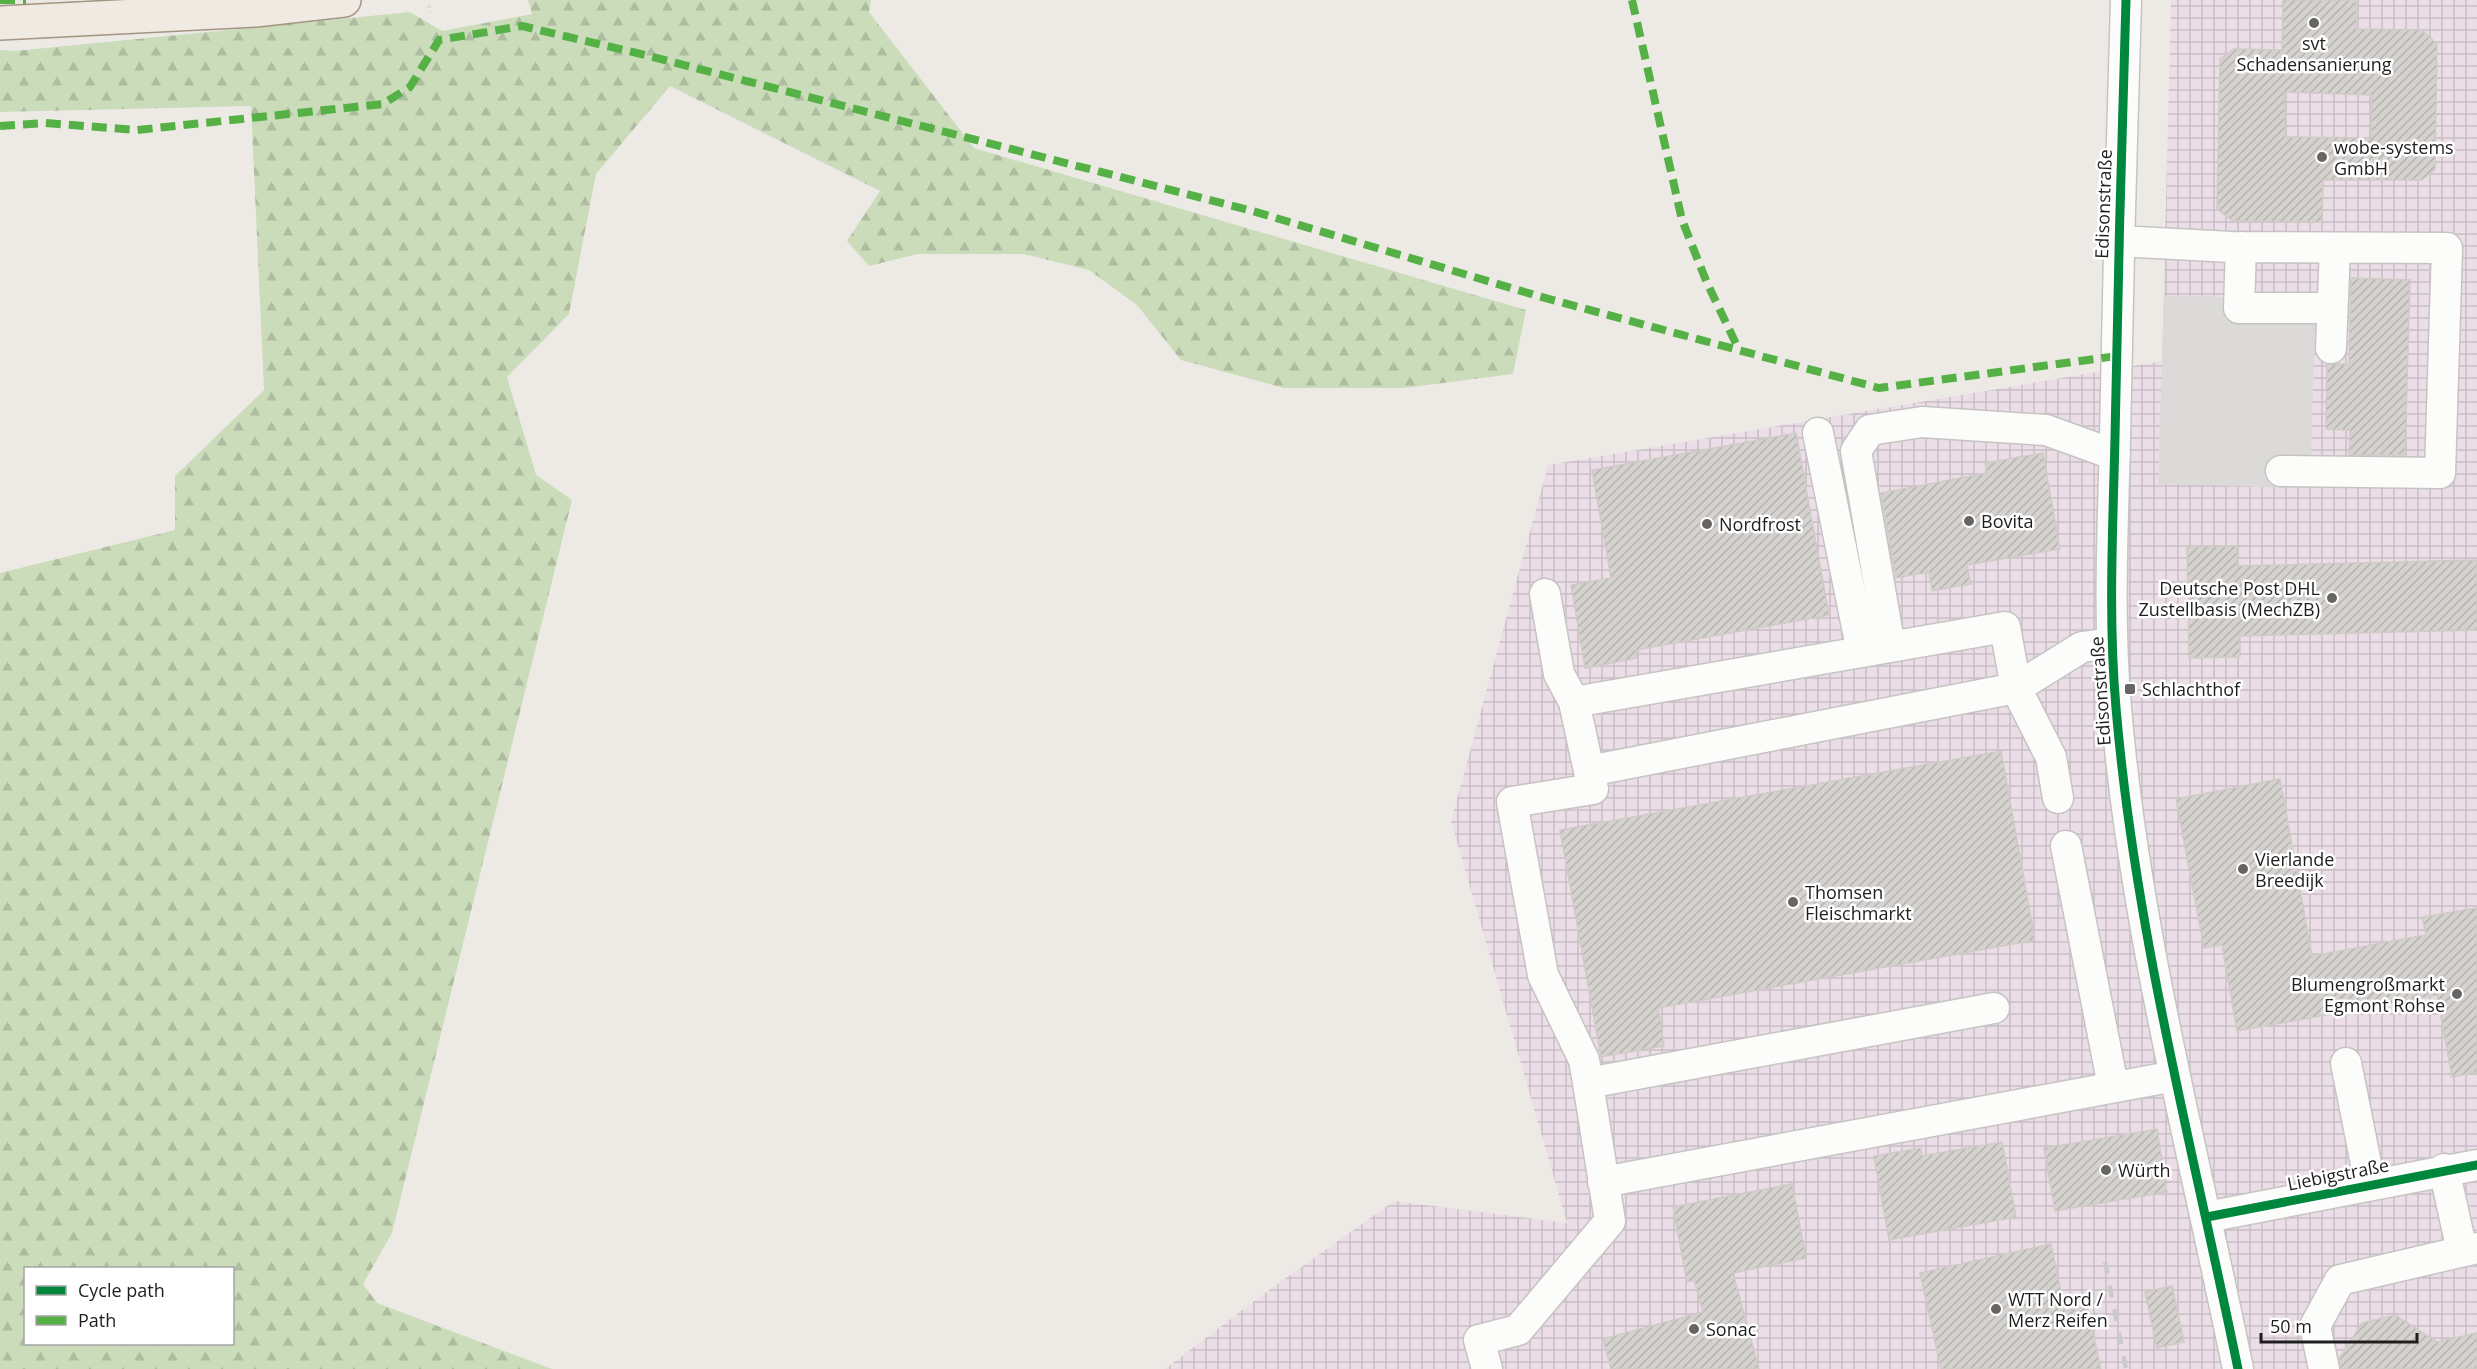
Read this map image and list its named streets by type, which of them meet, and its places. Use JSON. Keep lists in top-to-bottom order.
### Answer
{
  "streets": {
    "street": ["Edisonstraße", "Liebigstraße"]
  },
  "crossings": [
    ["Edisonstraße", "Liebigstraße"]
  ],
  "places": {
    "other": [
      "svt Schadensanierung",
      "wobe-systems GmbH",
      "Bovita",
      "Nordfrost",
      "Deutsche Post DHL Zustellbasis (MechZB)",
      "Vierlande Breedijk",
      "Thomsen Fleischmarkt",
      "Blumengroßmarkt Egmont Rohse",
      "Würth",
      "WTT Nord / Merz Reifen",
      "Sonac"
    ],
    "transit": ["Schlachthof"]
  },
  "legend": ["Cycle path", "Path"],
  "scale_bar": "50 m"
}
